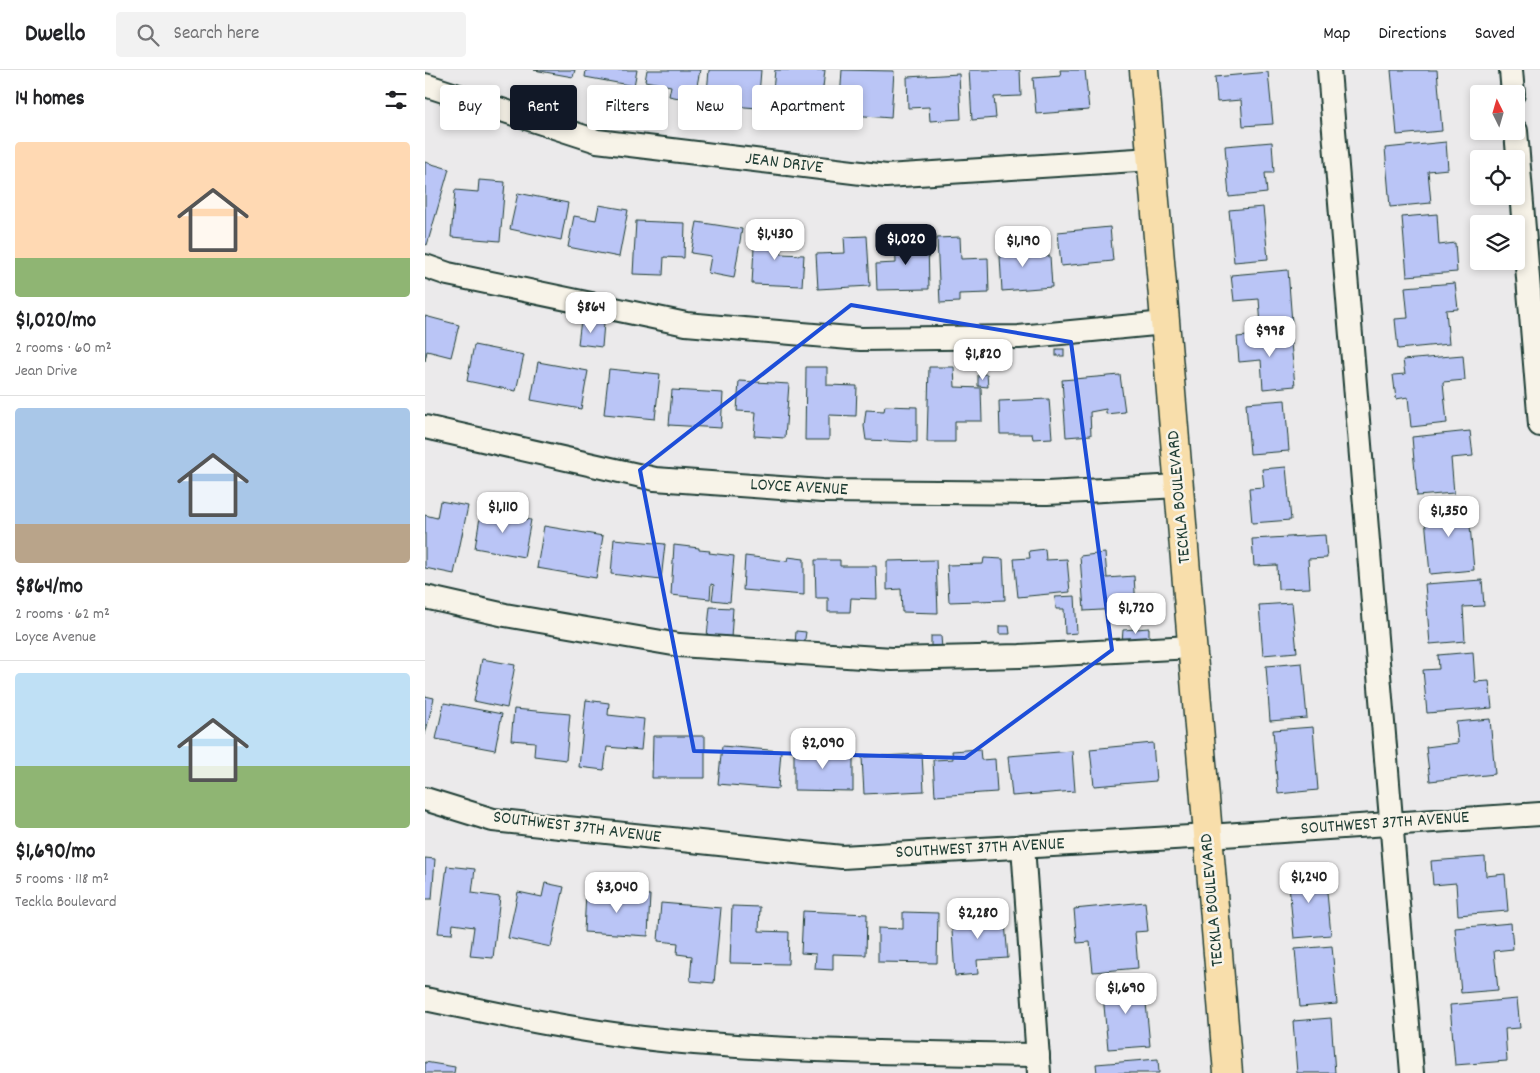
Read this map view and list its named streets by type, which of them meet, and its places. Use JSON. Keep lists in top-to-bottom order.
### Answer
{
  "streets": {
    "main road": ["TECKLA BOULEVARD"],
    "street": ["JEAN DRIVE", "LOYCE AVENUE", "SOUTHWEST 37TH AVENUE"]
  },
  "crossings": [
    ["JEAN DRIVE", "TECKLA BOULEVARD"],
    ["LOYCE AVENUE", "TECKLA BOULEVARD"],
    ["TECKLA BOULEVARD", "SOUTHWEST 37TH AVENUE"]
  ],
  "north": "top",
  "page": {
    "header": "Dwello",
    "search": "Search here",
    "nav": ["Map", "Directions", "Saved"],
    "heading": "14 homes",
    "chip": [
      "Buy",
      "Rent",
      "Filters",
      "New",
      "Apartment"
    ],
    "list": [
      {
        "name": "$1,020/mo",
        "note": "2 rooms · 60 m² · Jean Drive"
      },
      {
        "name": "$864/mo",
        "note": "2 rooms · 62 m² · Loyce Avenue"
      },
      {
        "name": "$1,690/mo",
        "note": "5 rooms · 118 m² · Teckla Boulevard"
      }
    ],
    "price": [
      "$1,430",
      "$1,020",
      "$1,190",
      "$864",
      "$998",
      "$1,820",
      "$1,110",
      "$1,350",
      "$1,720",
      "$2,090",
      "$1,240",
      "$3,040",
      "$2,280",
      "$1,690"
    ]
  }
}
